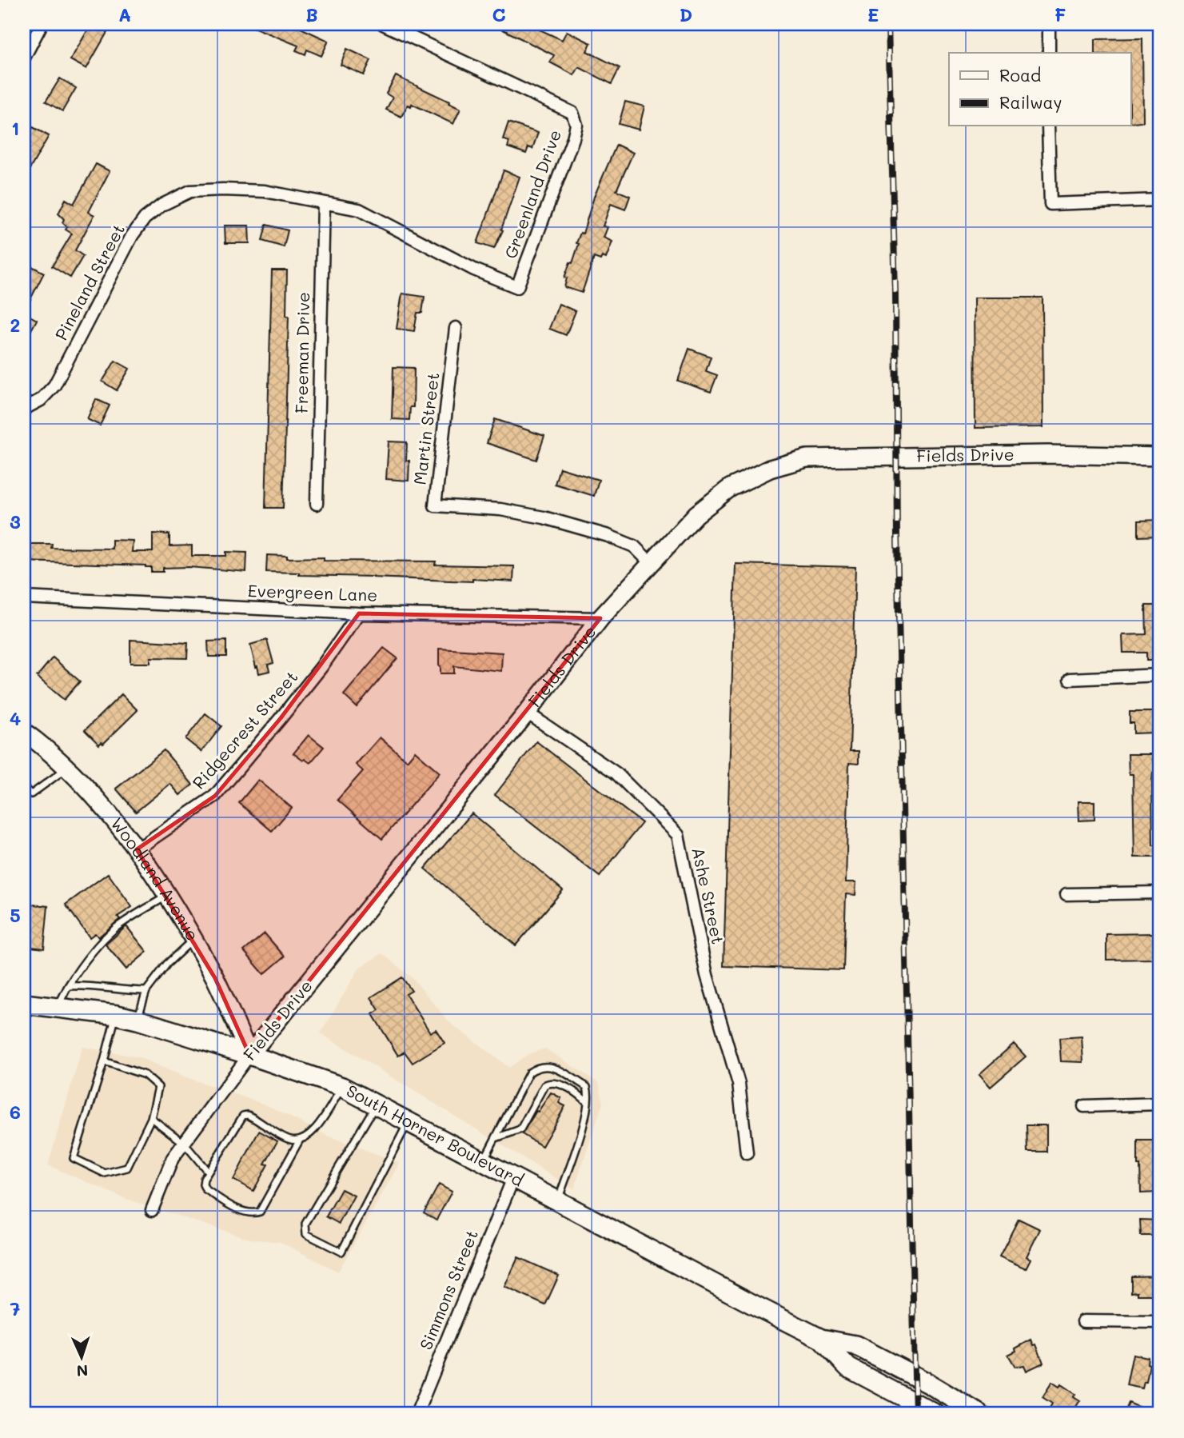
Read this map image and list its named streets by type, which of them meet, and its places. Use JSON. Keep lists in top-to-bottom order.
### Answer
{
  "streets": {
    "main road": ["South Horner Boulevard"],
    "street": [
      "Greenland Drive",
      "Pineland Street",
      "Freeman Drive",
      "Martin Street",
      "Fields Drive",
      "Evergreen Lane",
      "Ridgecrest Street",
      "Woodland Avenue",
      "Ashe Street",
      "Simmons Street"
    ]
  },
  "crossings": [
    ["Greenland Drive", "Pineland Street"],
    ["Pineland Street", "Freeman Drive"],
    ["Martin Street", "Fields Drive"],
    ["Fields Drive", "Evergreen Lane"],
    ["Fields Drive", "Woodland Avenue"],
    ["Fields Drive", "Ashe Street"],
    ["Fields Drive", "South Horner Boulevard"],
    ["Evergreen Lane", "Ridgecrest Street"],
    ["Ridgecrest Street", "Woodland Avenue"],
    ["Woodland Avenue", "South Horner Boulevard"],
    ["South Horner Boulevard", "Simmons Street"]
  ],
  "legend": ["Road", "Railway"],
  "north": "bottom",
  "grid": {
    "columns": [
      "A",
      "B",
      "C",
      "D",
      "E",
      "F"
    ],
    "rows": [
      "1",
      "2",
      "3",
      "4",
      "5",
      "6",
      "7"
    ]
  }
}
